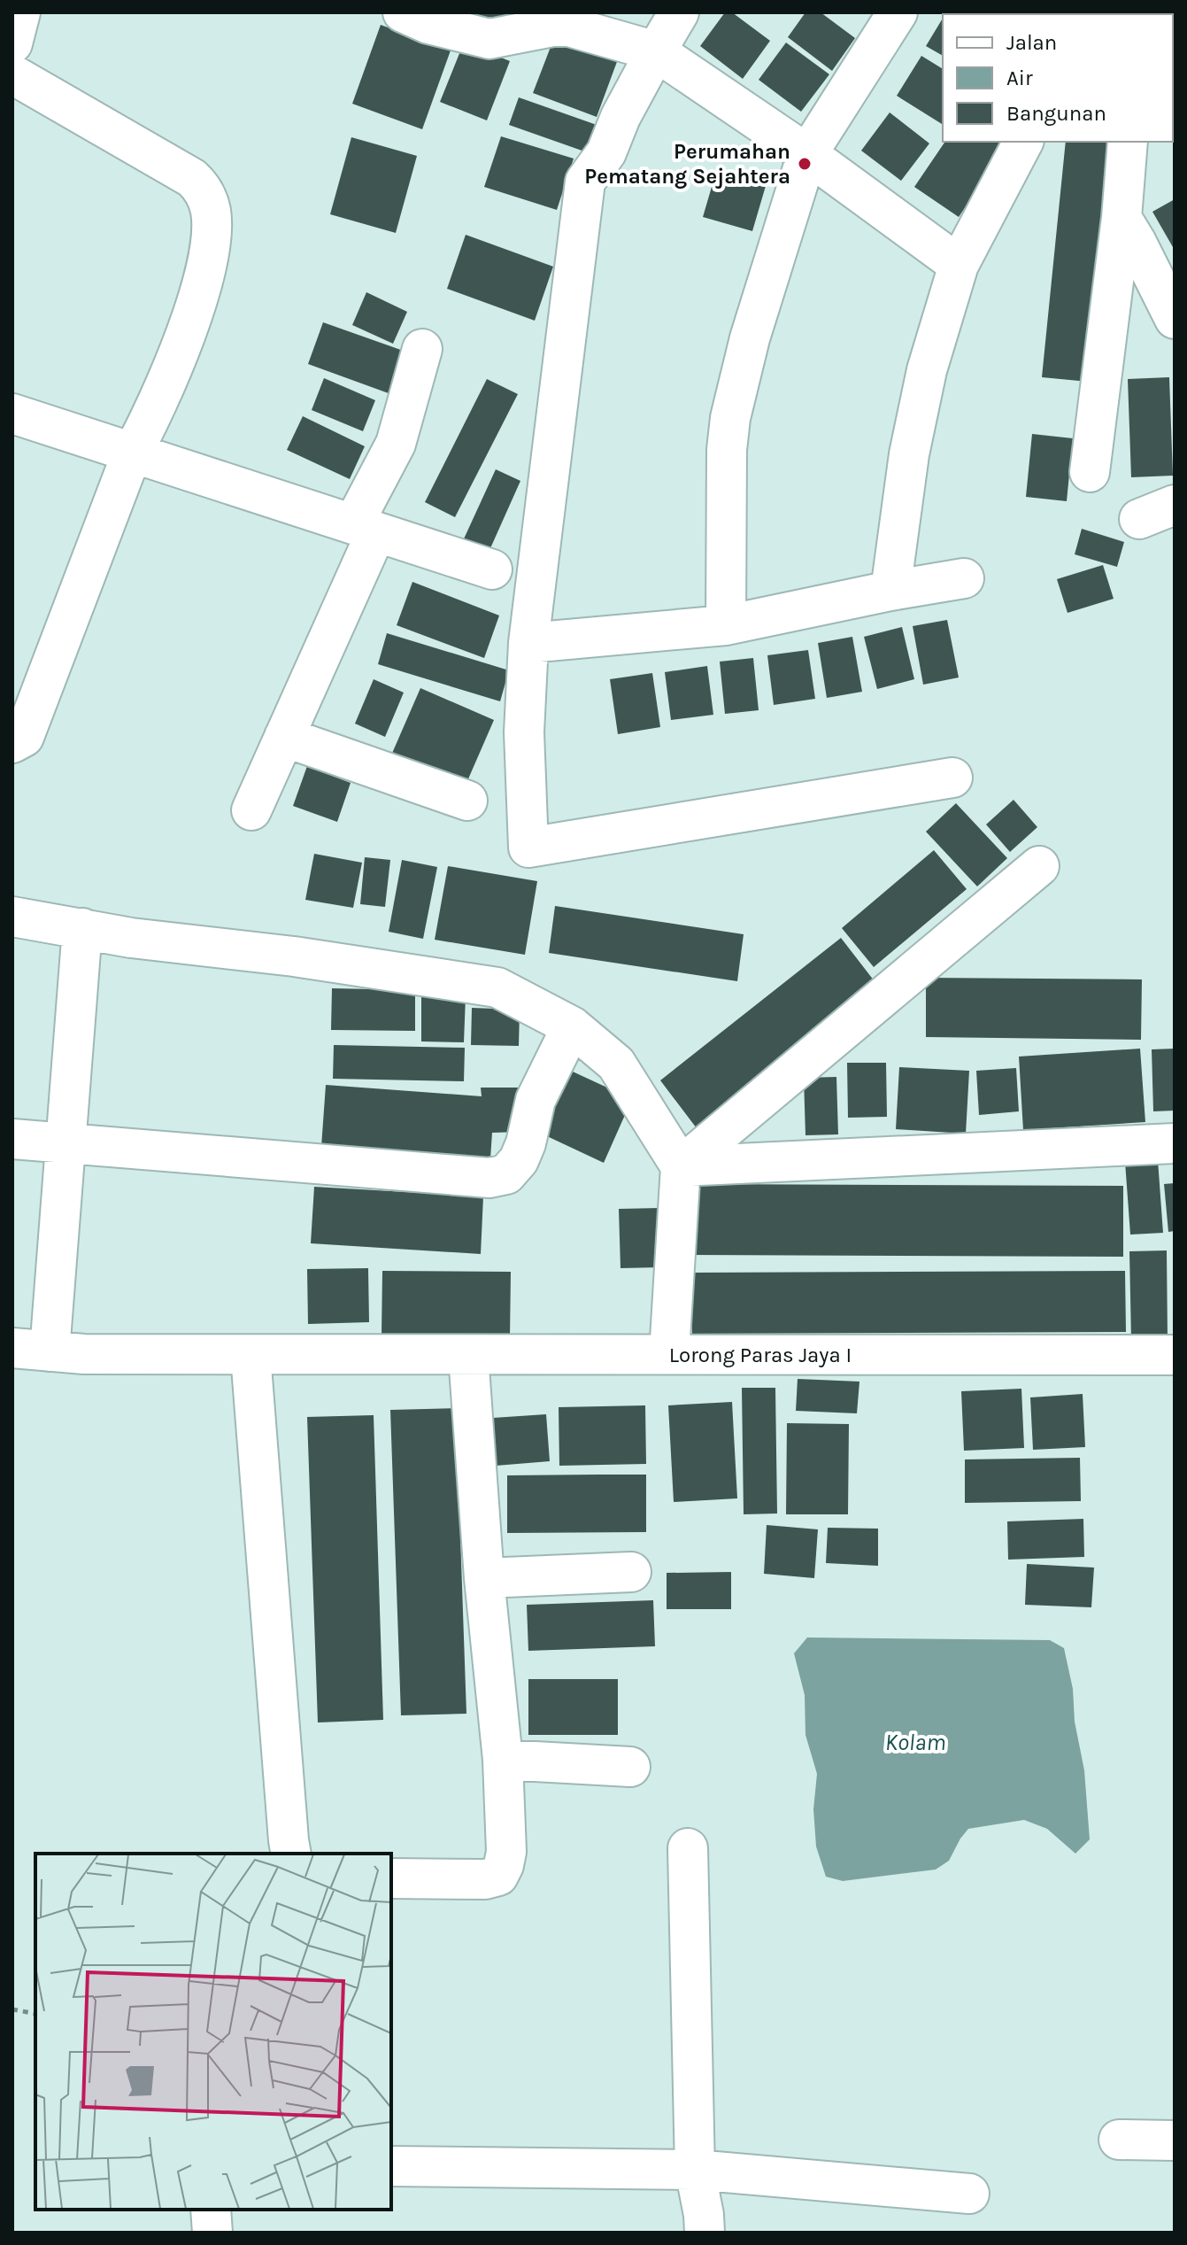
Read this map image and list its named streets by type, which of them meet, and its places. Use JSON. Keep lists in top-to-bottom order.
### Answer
{
  "streets": {
    "street": ["Lorong Paras Jaya I"]
  },
  "water": ["Kolam"],
  "places": ["Perumahan Pematang Sejahtera"],
  "legend": ["Jalan", "Air", "Bangunan"]
}
